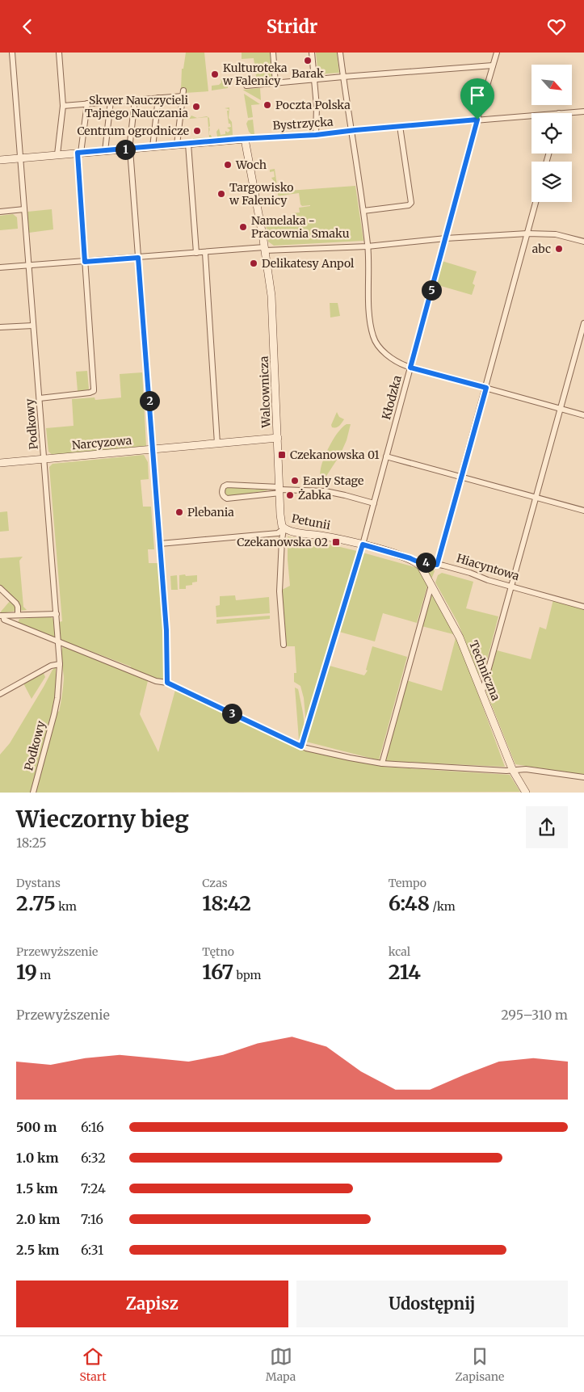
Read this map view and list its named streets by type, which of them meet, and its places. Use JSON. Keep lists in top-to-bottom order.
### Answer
{
  "streets": {
    "street": [
      "Bystrzycka",
      "Walcownicza",
      "Kłodzka",
      "Podkowy",
      "Narcyzowa",
      "Petunii",
      "Hiacyntowa",
      "Techniczna"
    ]
  },
  "crossings": [
    ["Bystrzycka", "Walcownicza"],
    ["Bystrzycka", "Kłodzka"],
    ["Bystrzycka", "Podkowy"],
    ["Walcownicza", "Narcyzowa"],
    ["Walcownicza", "Petunii"],
    ["Kłodzka", "Petunii"],
    ["Kłodzka", "Hiacyntowa"],
    ["Podkowy", "Narcyzowa"],
    ["Petunii", "Hiacyntowa"],
    ["Hiacyntowa", "Techniczna"]
  ],
  "places": {
    "other": [
      "Barak",
      "Kulturoteka w Falenicy",
      "Poczta Polska",
      "Skwer Nauczycieli Tajnego Nauczania",
      "Centrum ogrodnicze",
      "Woch",
      "Targowisko w Falenicy",
      "Namelaka - Pracownia Smaku",
      "abc",
      "Delikatesy Anpol",
      "Early Stage",
      "Żabka",
      "Plebania"
    ],
    "transit": ["Czekanowska 01", "Czekanowska 02"]
  },
  "north": "bottom right",
  "page": {
    "header": "Stridr",
    "pins": [
      "1",
      "5",
      "2",
      "4",
      "3"
    ],
    "heading": ["Wieczorny bieg", "18:25"],
    "stats": [
      ["Dystans", "2.75 km"],
      ["Czas", "18:42"],
      ["Tempo", "6:48 /km"],
      ["Przewyższenie", "19 m"],
      ["Tętno", "167 bpm"],
      ["kcal", "214"]
    ],
    "chart": ["Przewyższenie", "295–310 m"],
    "list": [
      {
        "name": "500 m",
        "note": "6:16"
      },
      {
        "name": "1.0 km",
        "note": "6:32"
      },
      {
        "name": "1.5 km",
        "note": "7:24"
      },
      {
        "name": "2.0 km",
        "note": "7:16"
      },
      {
        "name": "2.5 km",
        "note": "6:31"
      }
    ],
    "buttons": ["Zapisz", "Udostępnij"],
    "tabs": ["Start", "Mapa", "Zapisane"]
  }
}
